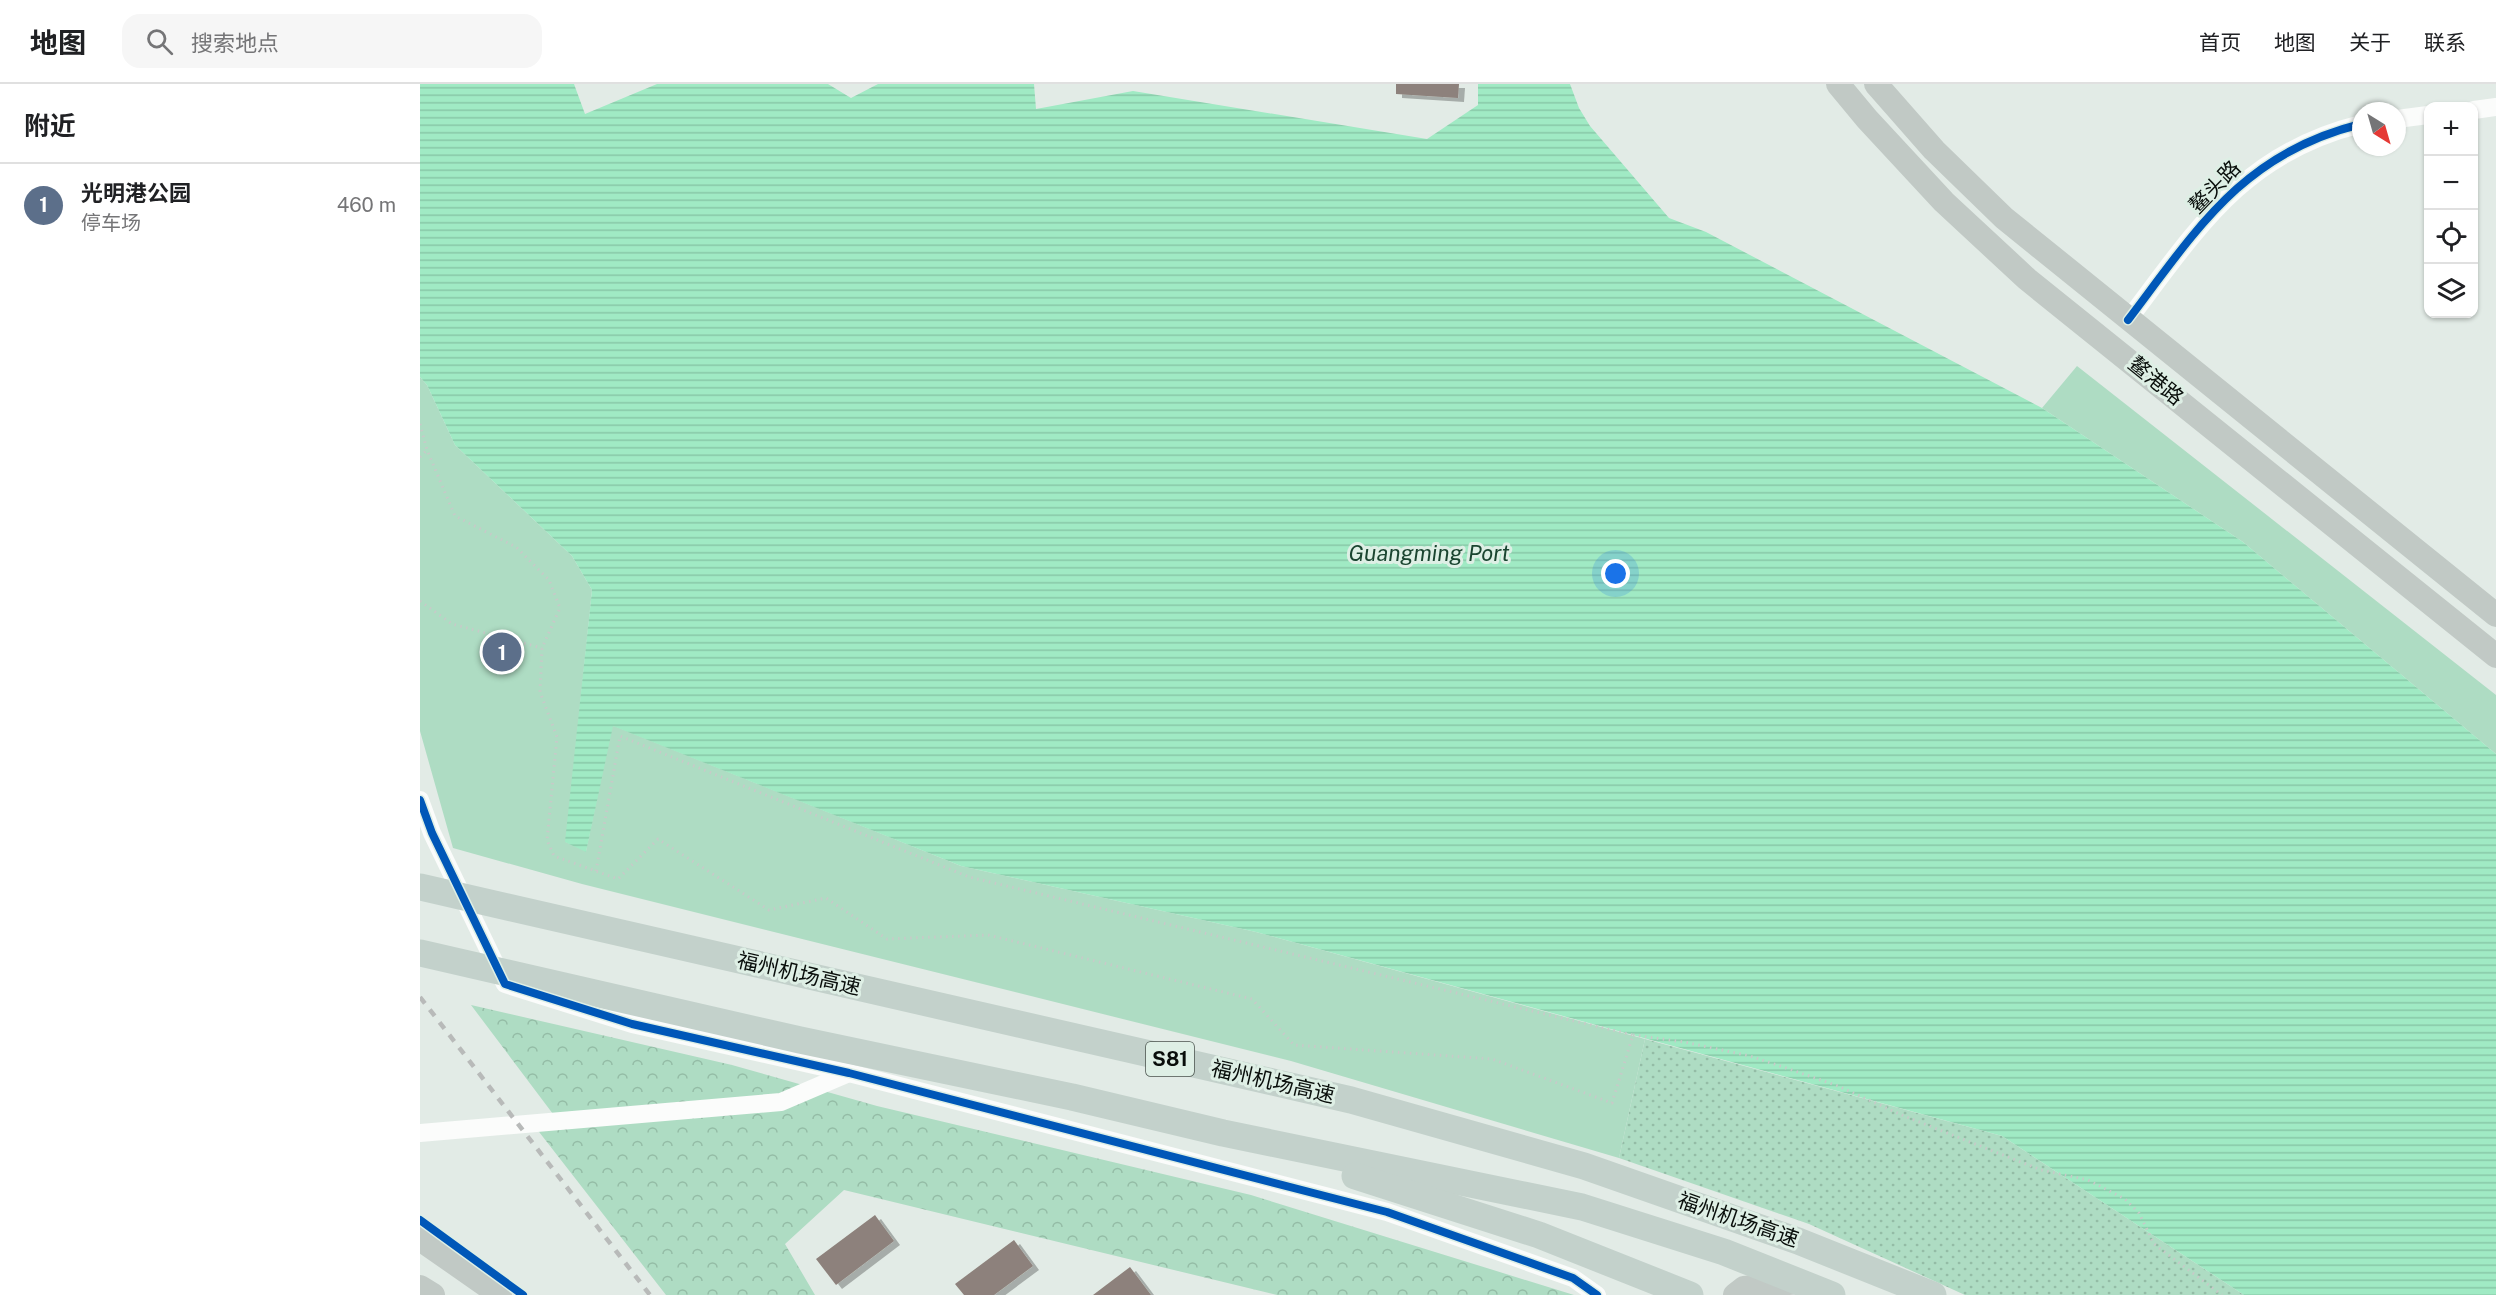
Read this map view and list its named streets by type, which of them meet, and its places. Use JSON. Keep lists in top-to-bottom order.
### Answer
{
  "streets": {
    "highway": ["福州机场高速", "S81"],
    "main road": ["鳌港路"],
    "street": ["鳌头路"]
  },
  "crossings": [
    ["鳌头路", "鳌港路"]
  ],
  "water": ["Guangming Port"],
  "north": "bottom right",
  "page": {
    "header": "地图",
    "search": "搜索地点",
    "nav": [
      "首页",
      "地图",
      "关于",
      "联系"
    ],
    "heading": "附近",
    "map_buttons": ["+", "−"],
    "list": [
      {
        "mark": "1",
        "name": "光明港公园",
        "note": "停车场",
        "value": "460 m"
      }
    ],
    "pins": "1"
  }
}
